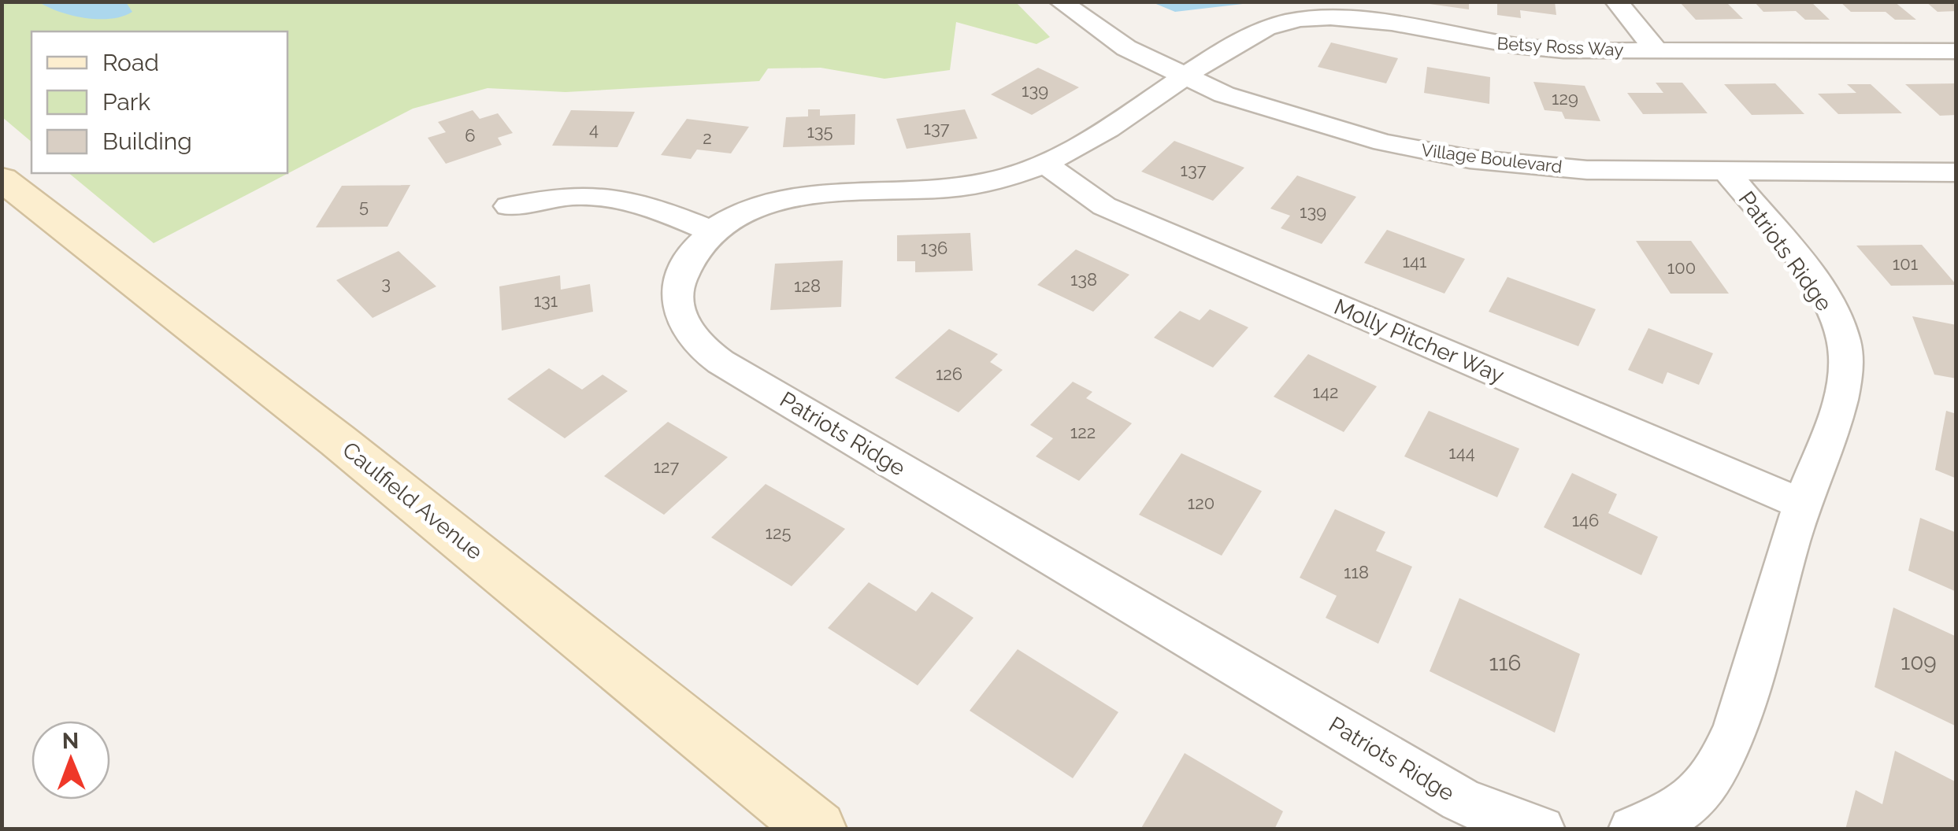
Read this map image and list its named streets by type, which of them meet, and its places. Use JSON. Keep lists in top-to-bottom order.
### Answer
{
  "streets": {
    "street": [
      "Betsy Ross Way",
      "Village Boulevard",
      "Patriots Ridge",
      "Molly Pitcher Way",
      "Caulfield Avenue"
    ]
  },
  "crossings": [
    ["Betsy Ross Way", "Village Boulevard"],
    ["Betsy Ross Way", "Patriots Ridge"],
    ["Village Boulevard", "Patriots Ridge"],
    ["Patriots Ridge", "Molly Pitcher Way"]
  ],
  "house_numbers": [
    "139",
    "129",
    "137",
    "4",
    "135",
    "6",
    "2",
    "137",
    "5",
    "139",
    "136",
    "141",
    "101",
    "100",
    "138",
    "3",
    "128",
    "131",
    "126",
    "142",
    "122",
    "144",
    "127",
    "120",
    "146",
    "125",
    "118",
    "109",
    "116"
  ],
  "legend": ["Road", "Park", "Building"],
  "north": "top"
}
